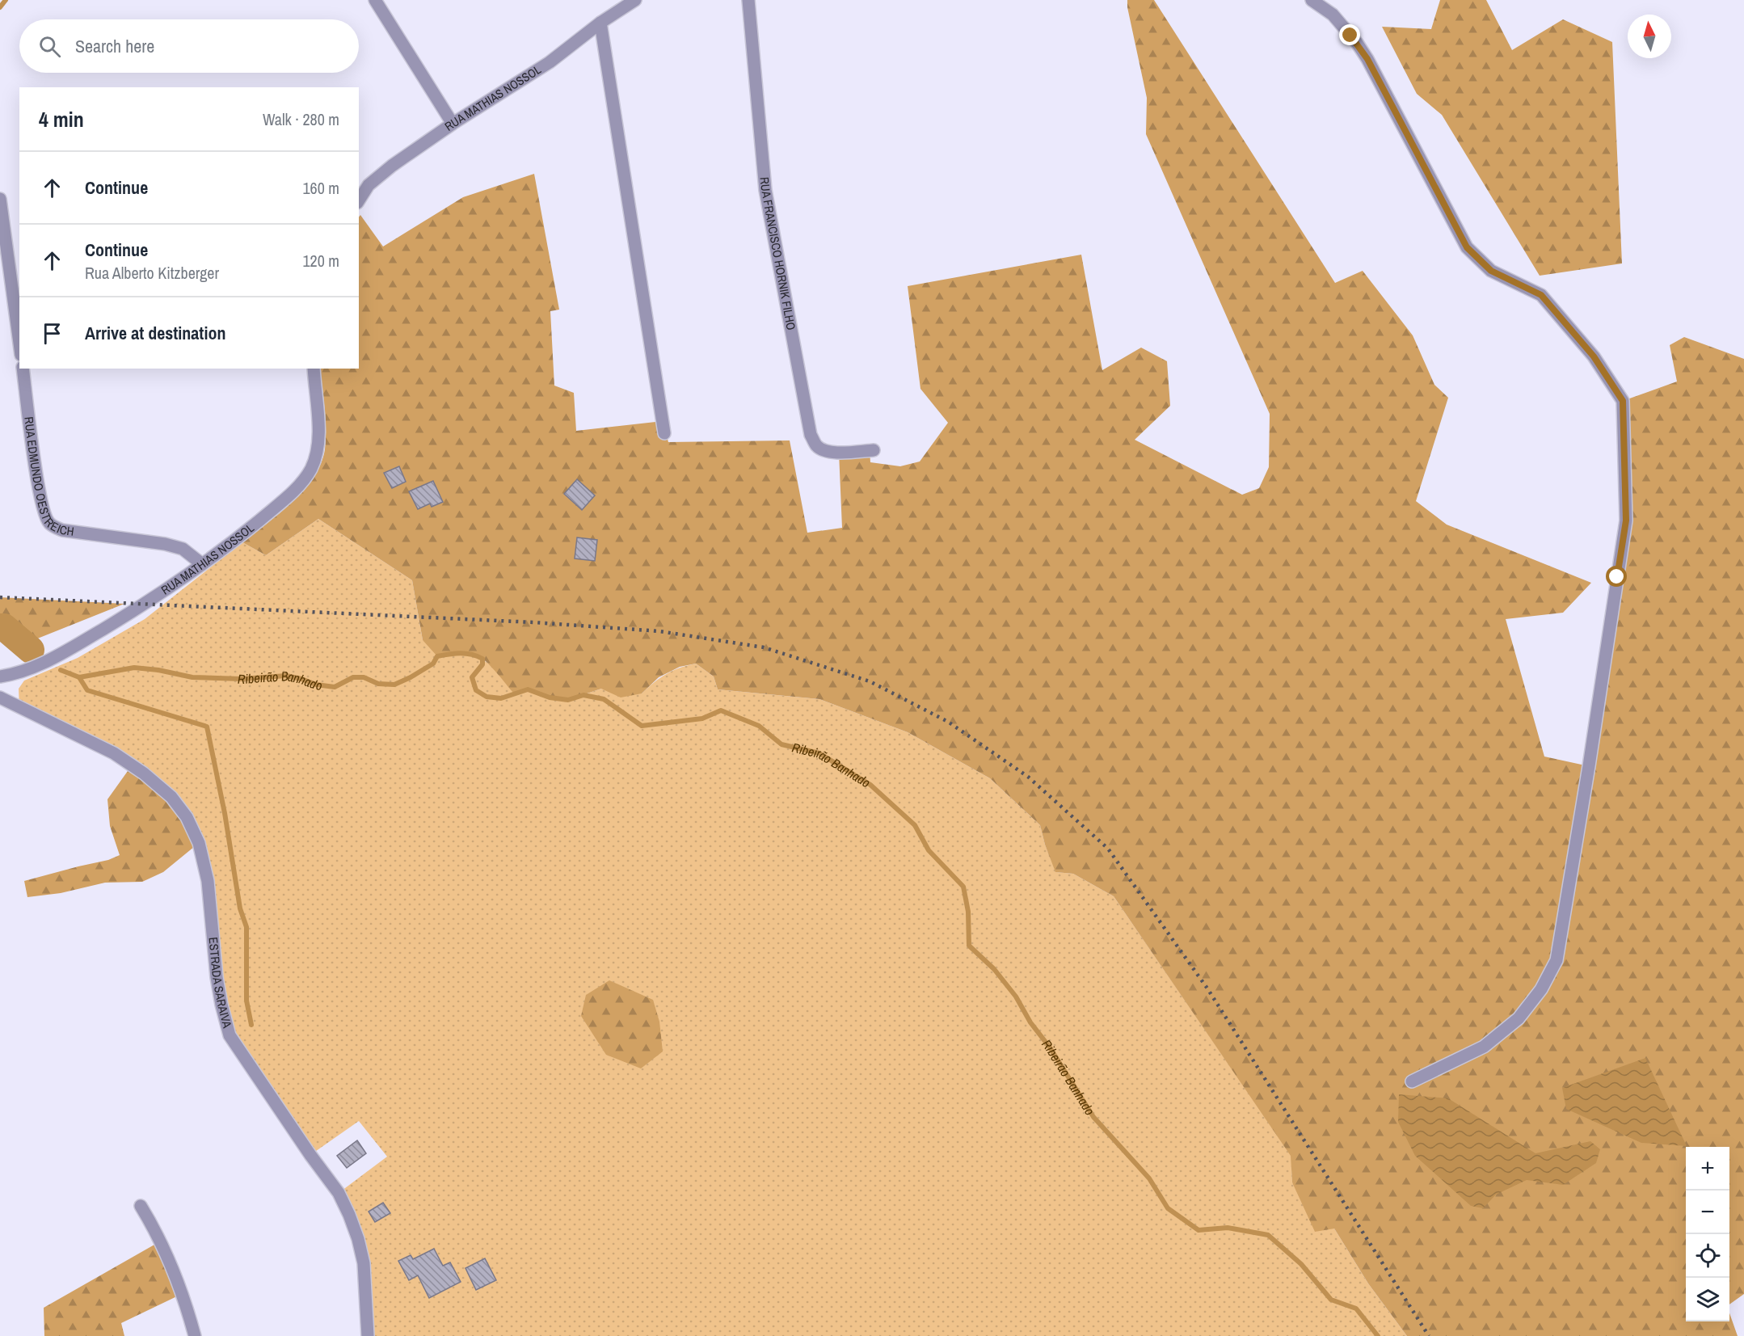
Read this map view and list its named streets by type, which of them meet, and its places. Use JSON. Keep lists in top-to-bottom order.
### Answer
{
  "streets": {
    "street": [
      "RUA MATHIAS NOSSOL",
      "RUA FRANCISCO HORNIK FILHO",
      "RUA EDMUNDO OESTREICH",
      "ESTRADA SARAIVA"
    ]
  },
  "crossings": [
    ["RUA MATHIAS NOSSOL", "RUA EDMUNDO OESTREICH"]
  ],
  "water": ["Ribeirão Banhado"],
  "north": "top",
  "page": {
    "search": "Search here",
    "heading": ["4 min", "Walk · 280 m"],
    "list": [
      ["Continue", "160 m"],
      ["Continue", "Rua Alberto Kitzberger", "120 m"],
      "Arrive at destination"
    ],
    "map_buttons": ["+", "−"]
  }
}
